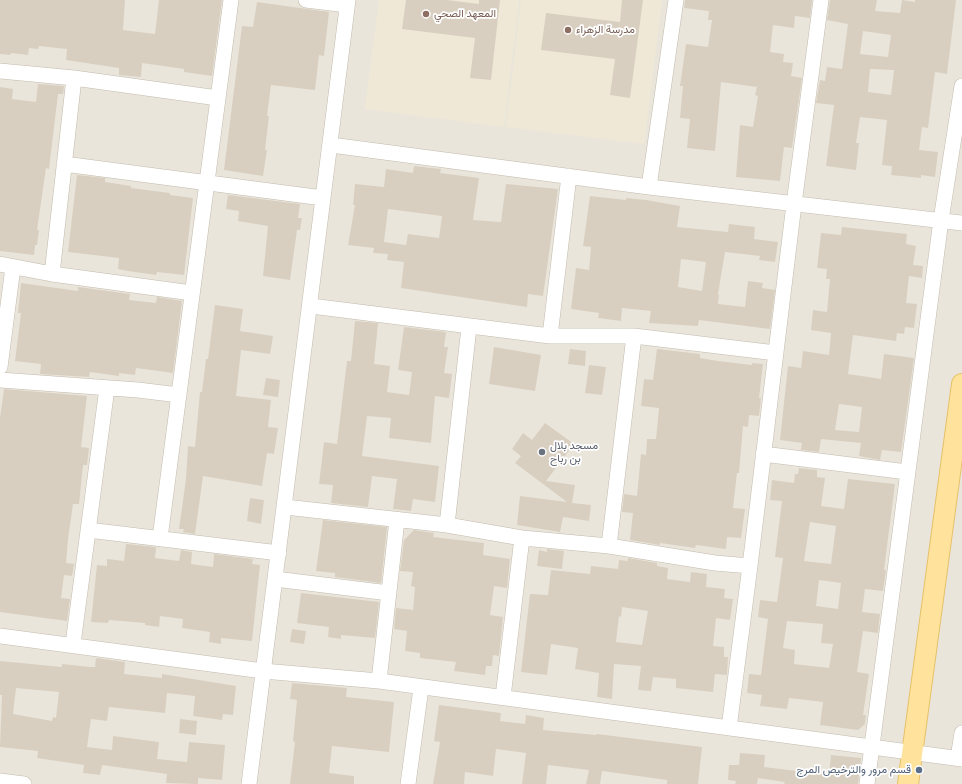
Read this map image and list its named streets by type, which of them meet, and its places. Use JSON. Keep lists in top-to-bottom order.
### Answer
{
  "places": [
    "المعهد الصحي",
    "مدرسة الزهراء",
    "مسجد بلال بن رباح",
    "قسم مرور والترخيص المرج"
  ]
}
